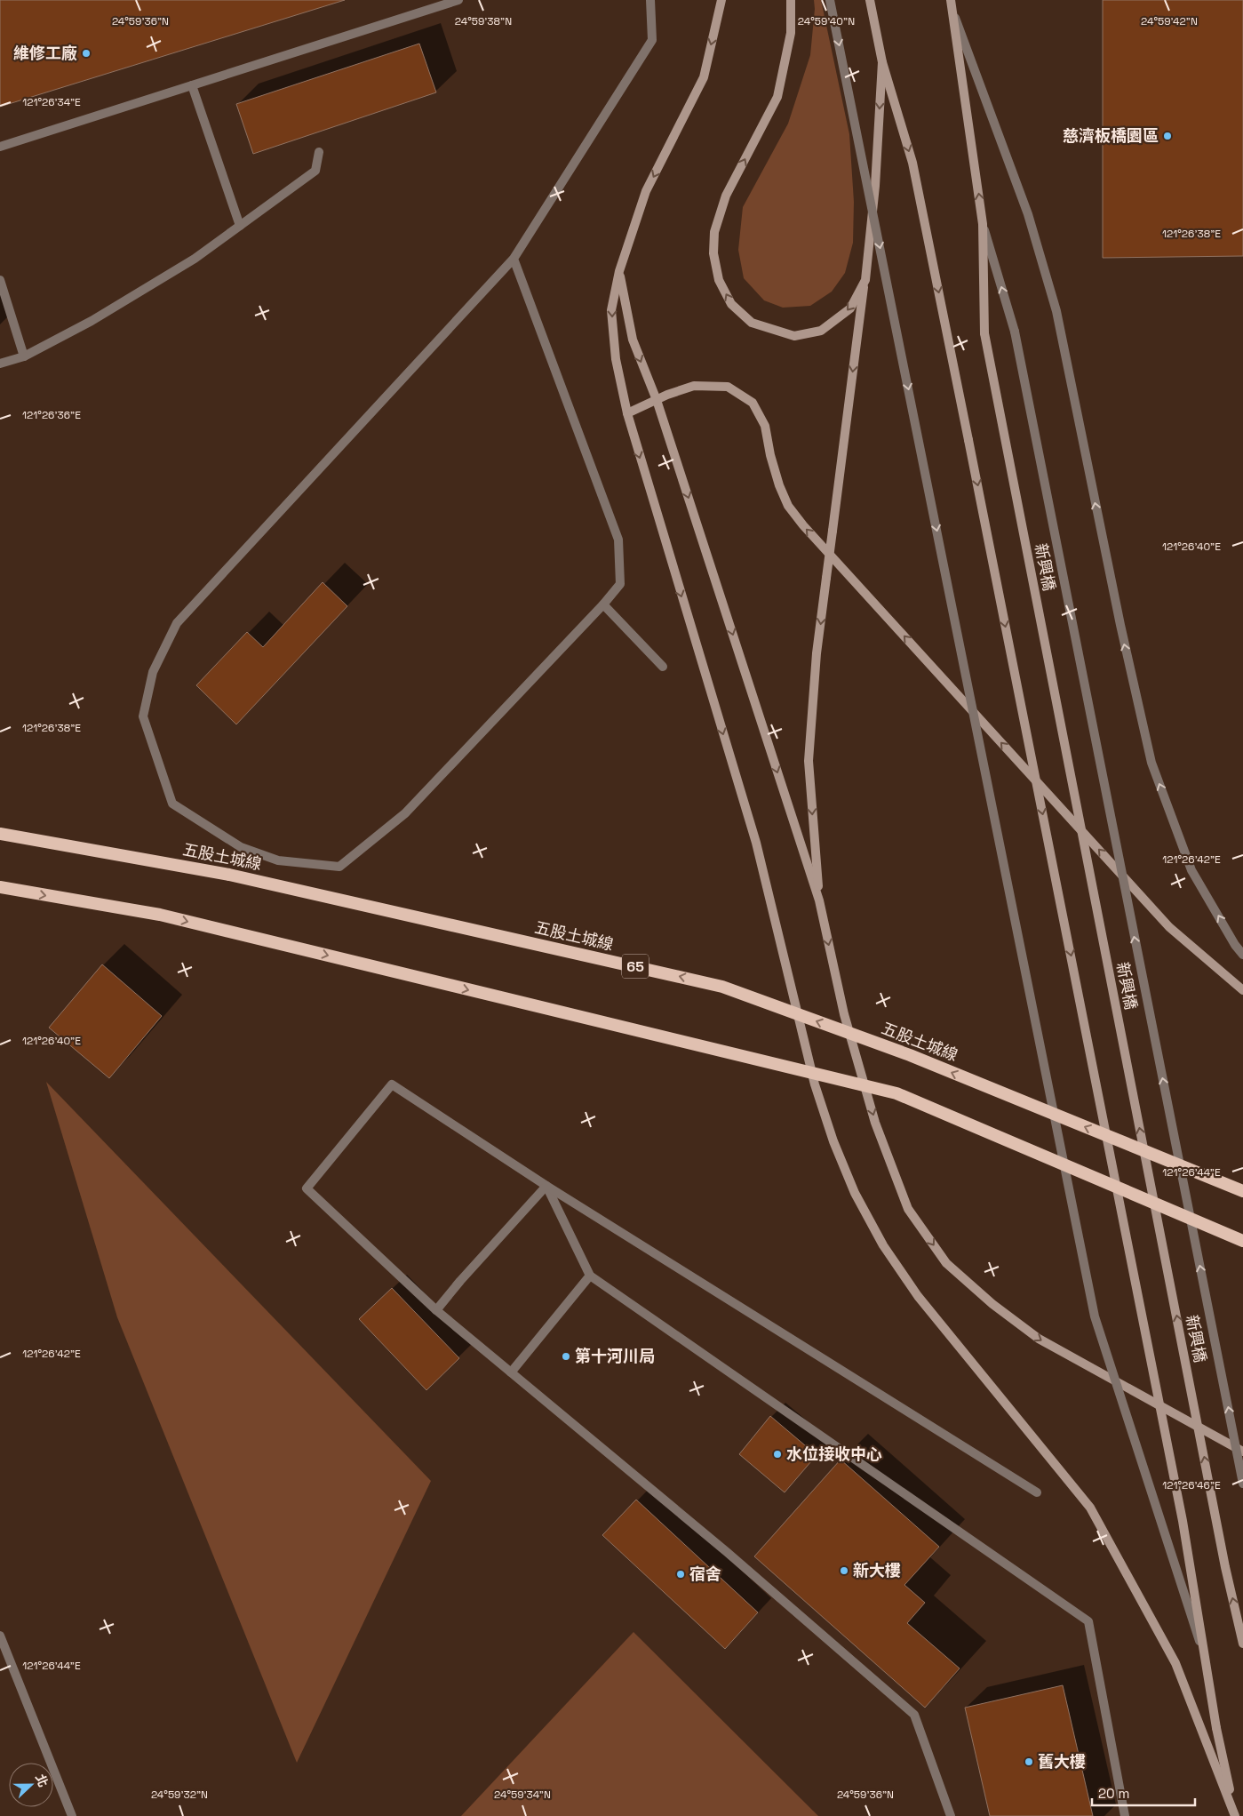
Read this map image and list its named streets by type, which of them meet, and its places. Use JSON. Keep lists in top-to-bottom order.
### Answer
{
  "streets": {
    "highway": ["五股土城線", "65"],
    "main road": ["新興橋"]
  },
  "places": [
    "維修工廠",
    "慈濟板橋園區",
    "第十河川局",
    "水位接收中心",
    "新大樓",
    "宿舍",
    "舊大樓"
  ],
  "scale_bar": "20 m",
  "north": "right",
  "coordinates": [
    "24°59'36\"N",
    "24°59'38\"N",
    "24°59'40\"N",
    "24°59'42\"N",
    "121°26'34\"E",
    "121°26'38\"E",
    "121°26'36\"E",
    "121°26'40\"E",
    "121°26'42\"E",
    "121°26'44\"E",
    "121°26'46\"E",
    "24°59'32\"N",
    "24°59'34\"N"
  ]
}
